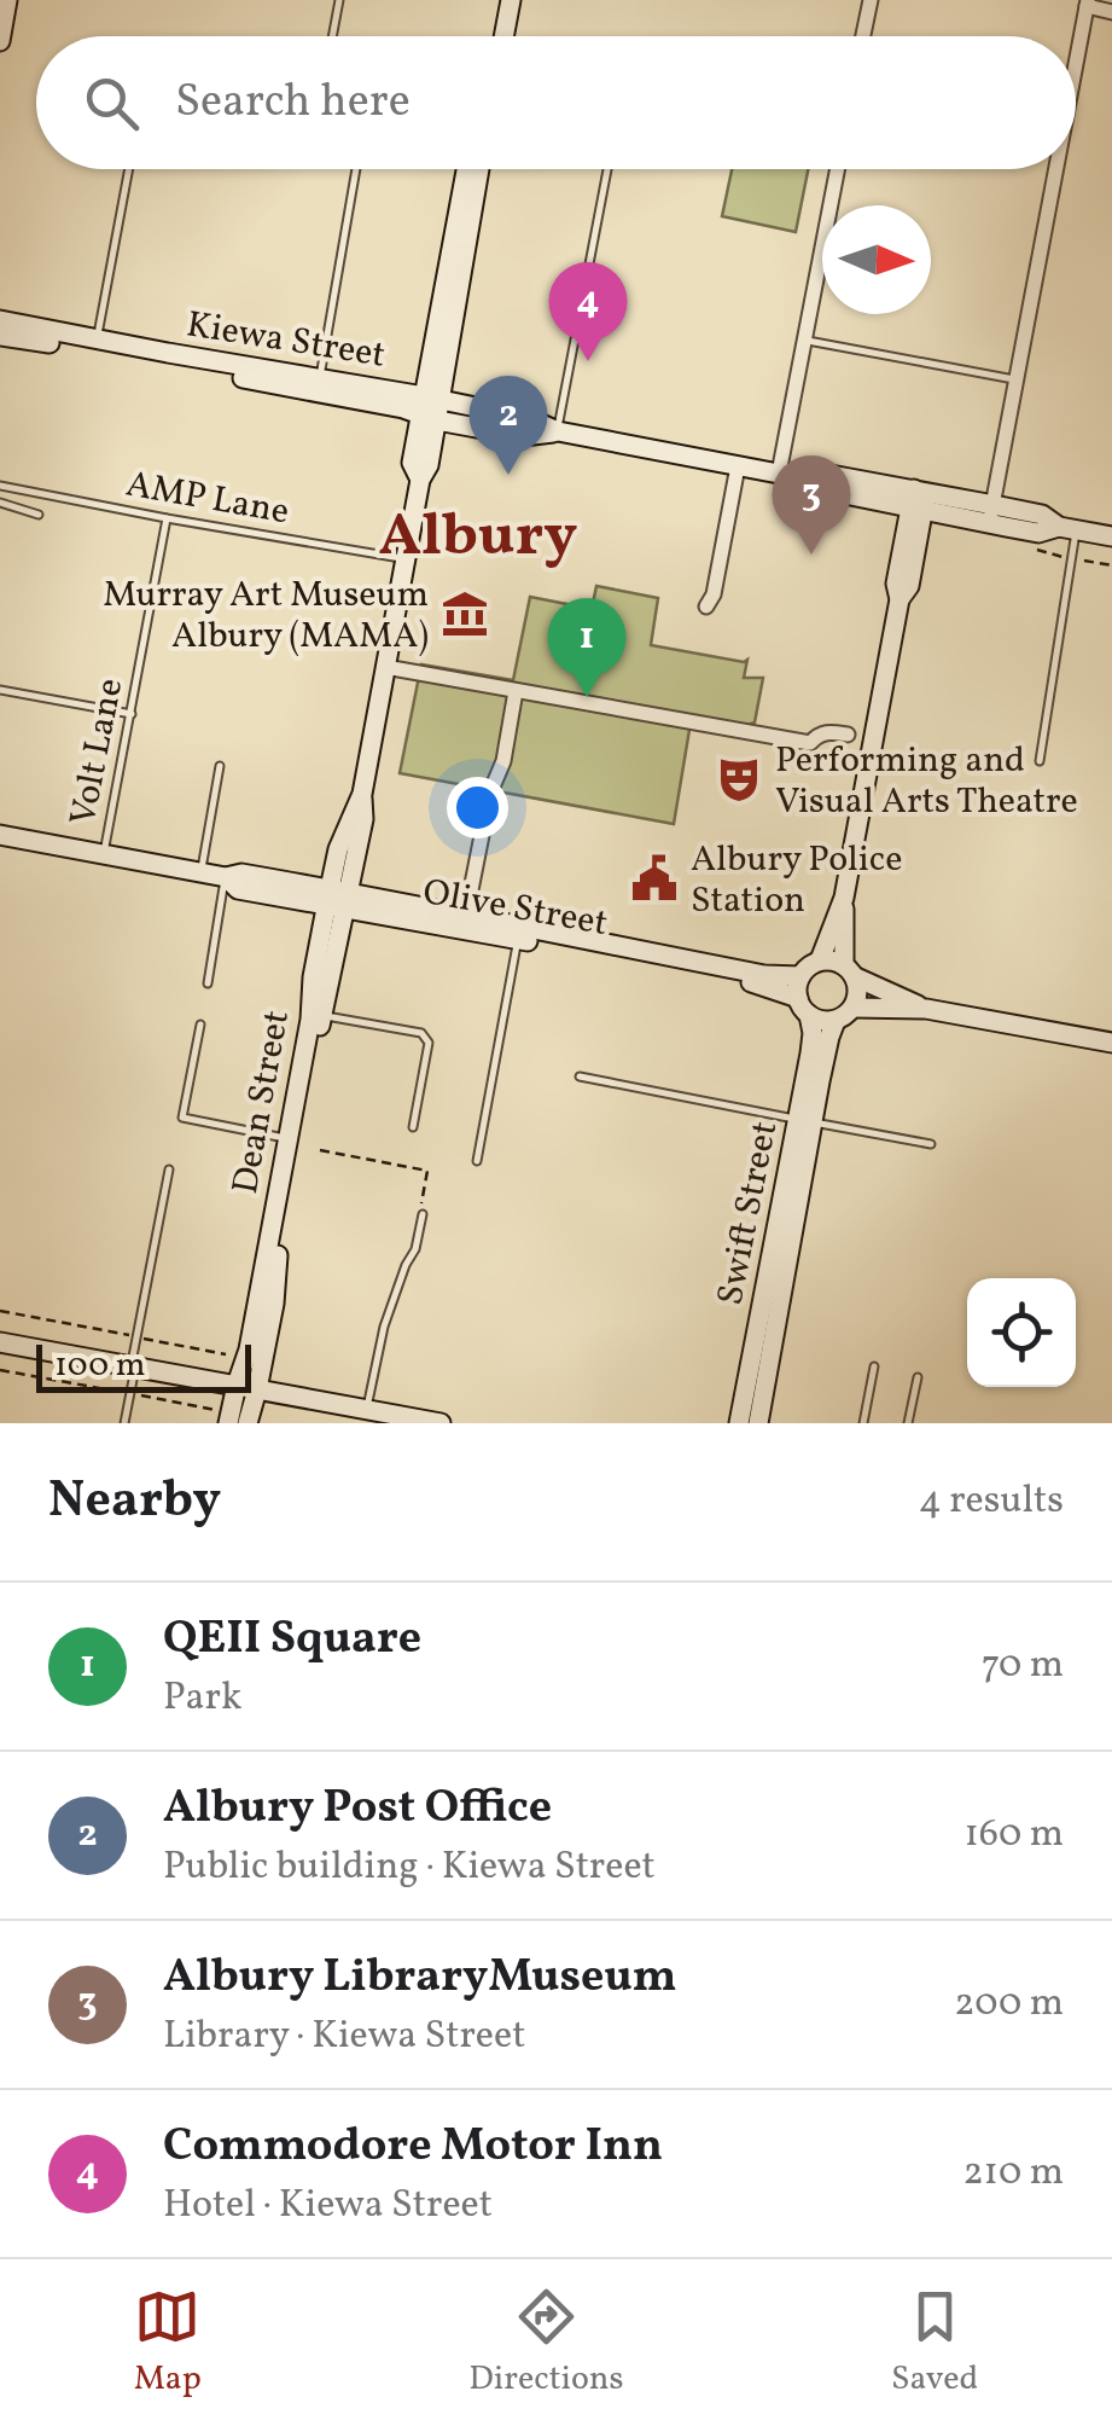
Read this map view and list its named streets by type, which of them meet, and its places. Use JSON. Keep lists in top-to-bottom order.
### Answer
{
  "streets": {
    "street": [
      "Kiewa Street",
      "Olive Street",
      "Dean Street",
      "Swift Street"
    ],
    "lane": ["AMP Lane", "Volt Lane"]
  },
  "crossings": [
    ["Kiewa Street", "Dean Street"],
    ["AMP Lane", "Volt Lane"],
    ["AMP Lane", "Dean Street"],
    ["Volt Lane", "Olive Street"],
    ["Olive Street", "Dean Street"],
    ["Olive Street", "Swift Street"]
  ],
  "districts": ["Albury"],
  "places": {
    "museum": ["Murray Art Museum Albury (MAMA)"],
    "theatre": ["Performing and Visual Arts Theatre"],
    "public building": ["Albury Police Station"]
  },
  "scale_bar": "100 m",
  "north": "right",
  "page": {
    "search": "Search here",
    "pins": [
      "4",
      "2",
      "3",
      "1"
    ],
    "scale": "100 m",
    "heading": ["Nearby", "4 results"],
    "list": [
      {
        "mark": "1",
        "name": "QEII Square",
        "note": "Park",
        "value": "70 m"
      },
      {
        "mark": "2",
        "name": "Albury Post Office",
        "note": "Public building · Kiewa Street",
        "value": "160 m"
      },
      {
        "mark": "3",
        "name": "Albury LibraryMuseum",
        "note": "Library · Kiewa Street",
        "value": "200 m"
      },
      {
        "mark": "4",
        "name": "Commodore Motor Inn",
        "note": "Hotel · Kiewa Street",
        "value": "210 m"
      }
    ],
    "nav": ["Map", "Directions", "Saved"]
  }
}
